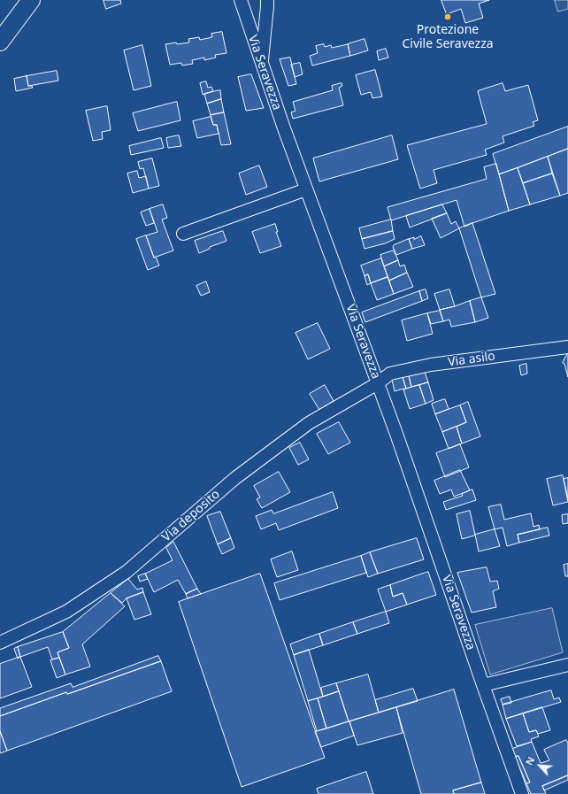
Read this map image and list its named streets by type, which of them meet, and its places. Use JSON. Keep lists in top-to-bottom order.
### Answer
{
  "streets": {
    "street": ["Via Seravezza", "Via asilo", "Via deposito"]
  },
  "crossings": [
    ["Via Seravezza", "Via asilo"],
    ["Via Seravezza", "Via deposito"],
    ["Via asilo", "Via deposito"]
  ],
  "places": ["Protezione Civile Seravezza"],
  "north": "top left"
}
